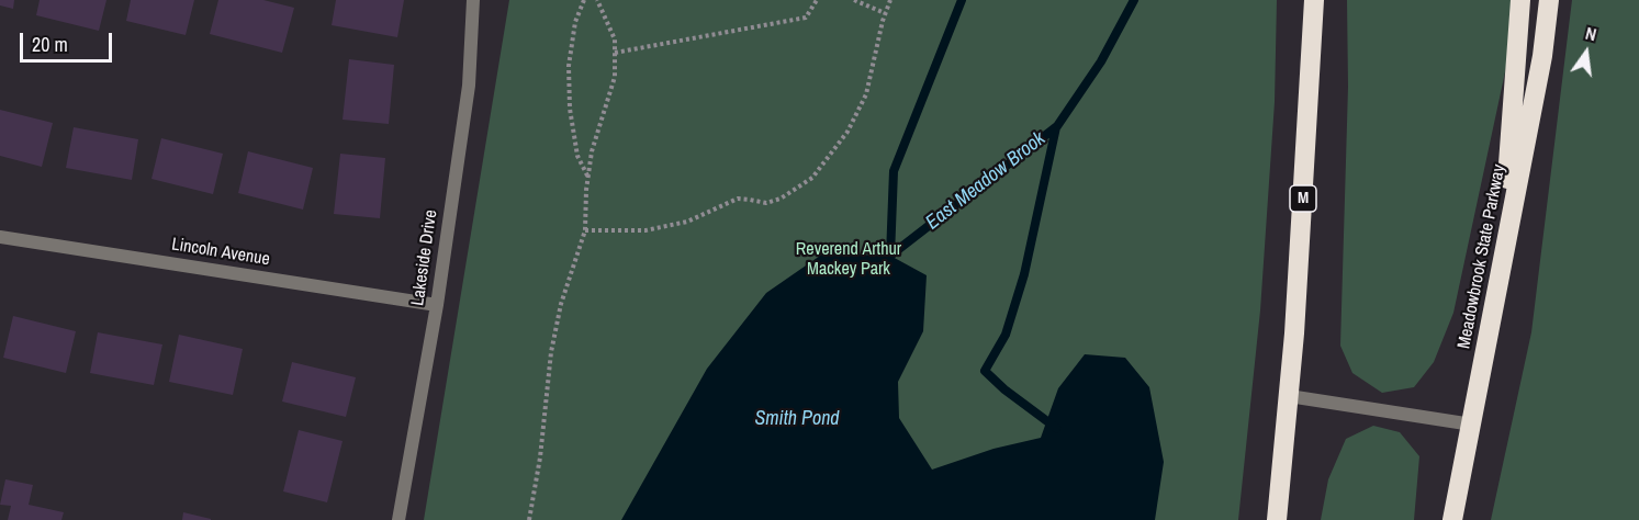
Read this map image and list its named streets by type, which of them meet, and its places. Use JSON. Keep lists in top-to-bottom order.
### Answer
{
  "streets": {
    "highway": ["M", "Meadowbrook State Parkway"],
    "street": ["Lincoln Avenue", "Lakeside Drive"]
  },
  "crossings": [
    ["Lincoln Avenue", "Lakeside Drive"]
  ],
  "water": ["East Meadow Brook", "Smith Pond"],
  "parks": ["Reverend Arthur Mackey Park"],
  "scale_bar": "20 m",
  "north": "top"
}
